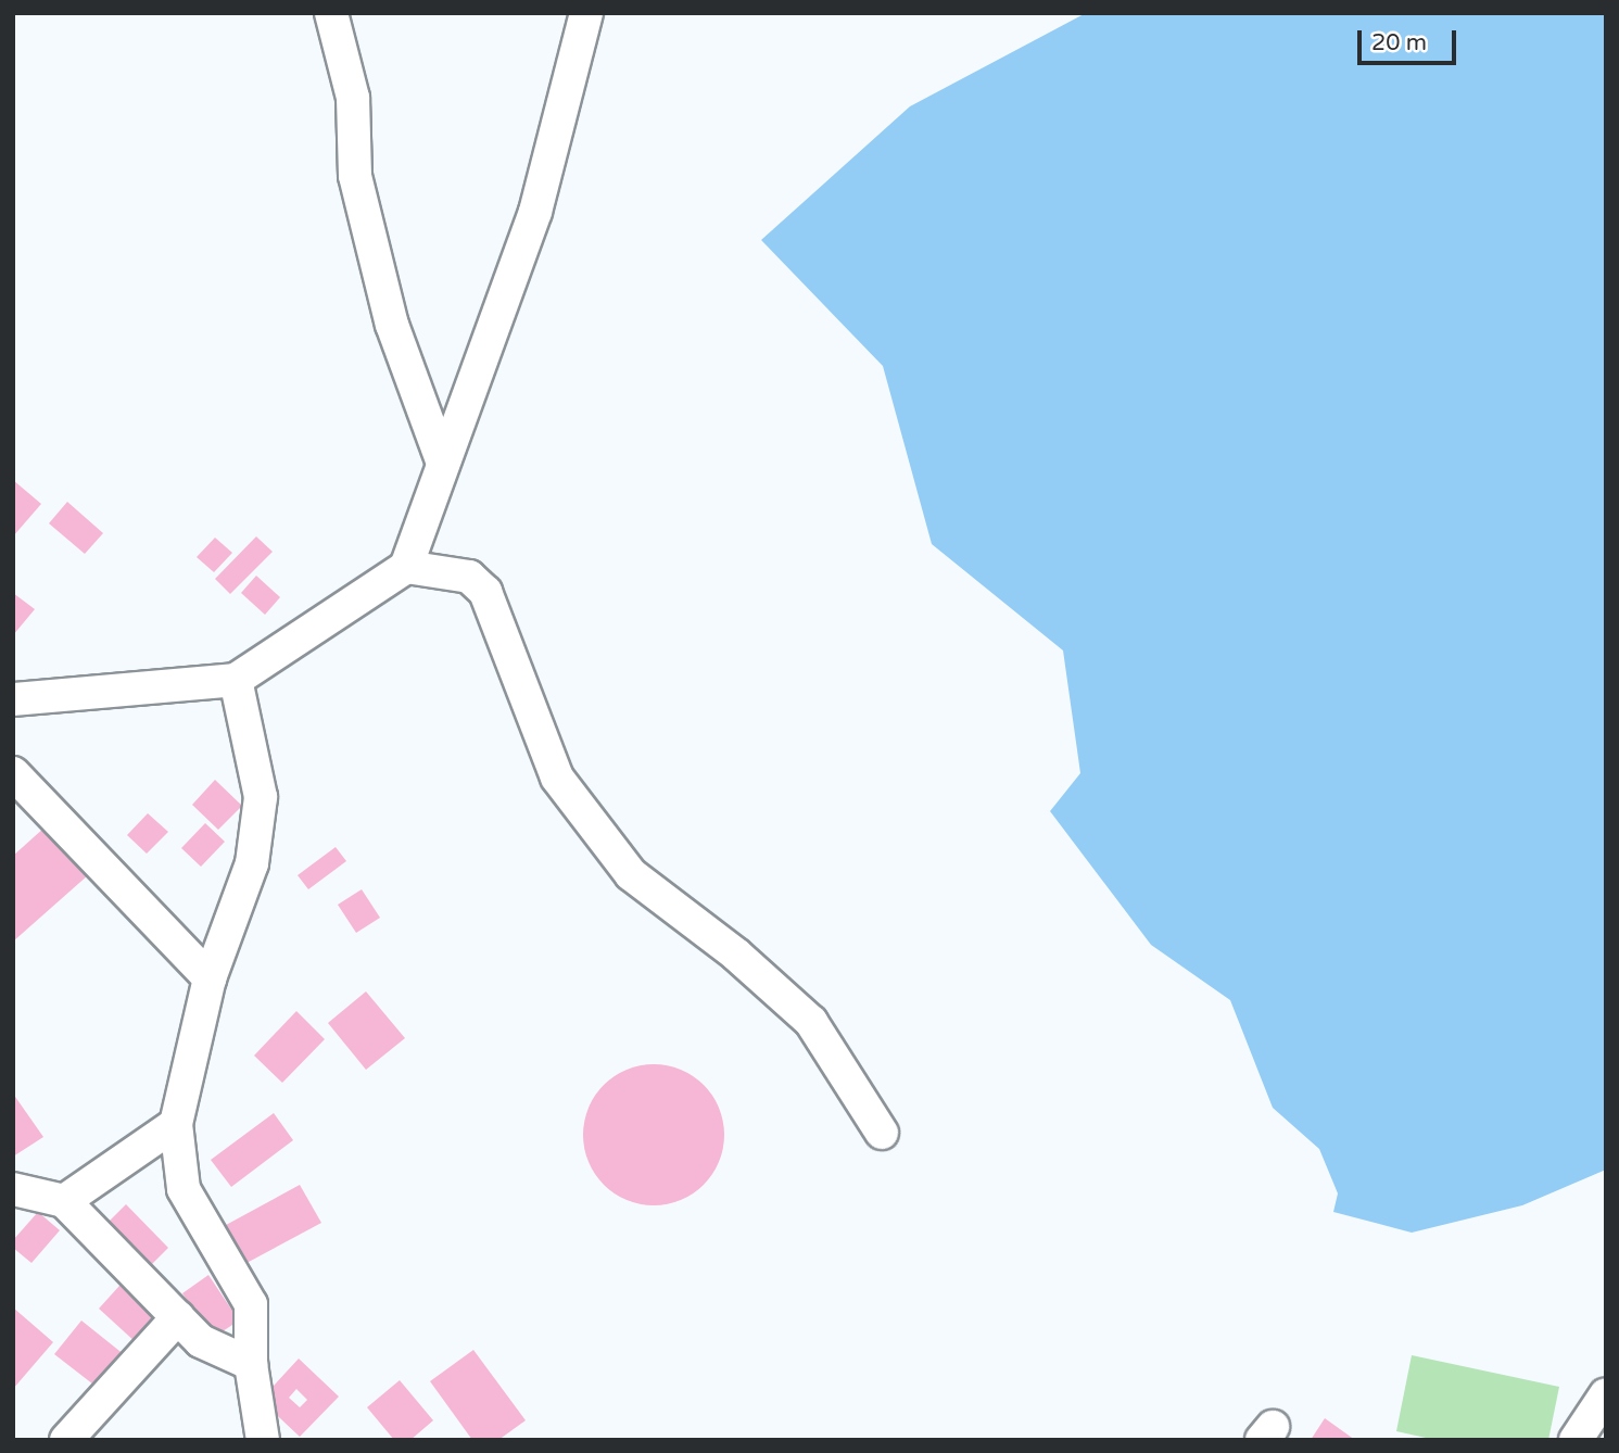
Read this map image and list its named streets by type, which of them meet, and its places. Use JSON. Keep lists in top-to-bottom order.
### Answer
{
  "scale_bar": "20 m"
}
